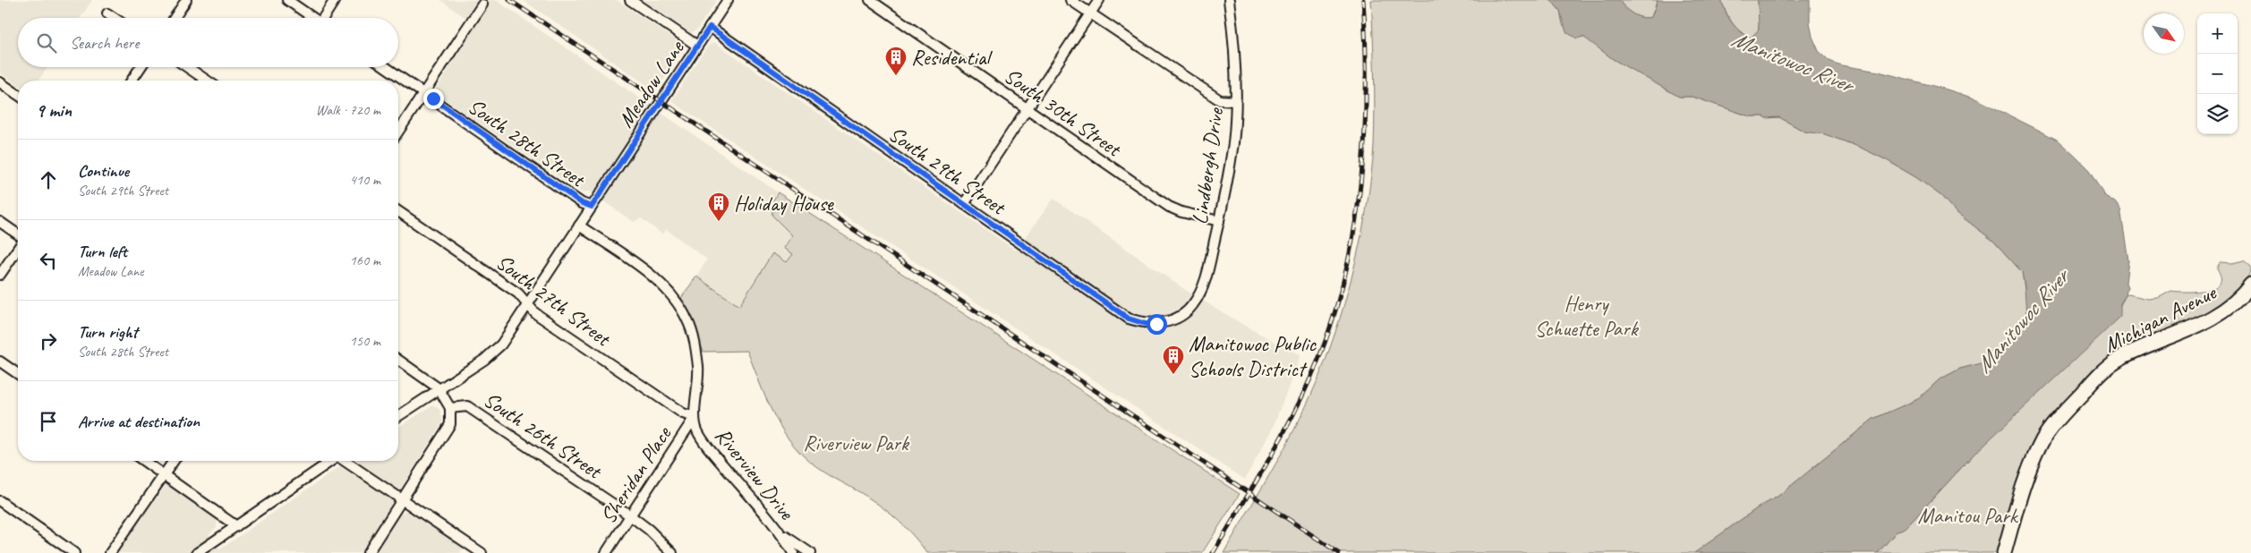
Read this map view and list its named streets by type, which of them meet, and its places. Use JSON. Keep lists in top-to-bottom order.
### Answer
{
  "streets": {
    "street": [
      "Meadow Lane",
      "South 30th Street",
      "South 28th Street",
      "Lindbergh Drive",
      "South 29th Street",
      "South 27th Street",
      "Michigan Avenue",
      "South 26th Street",
      "Riverview Drive",
      "Sheridan Place"
    ]
  },
  "crossings": [
    ["Meadow Lane", "South 28th Street"],
    ["Meadow Lane", "South 29th Street"],
    ["Meadow Lane", "South 27th Street"],
    ["Meadow Lane", "South 26th Street"],
    ["Meadow Lane", "Riverview Drive"],
    ["South 30th Street", "Lindbergh Drive"],
    ["Lindbergh Drive", "South 29th Street"],
    ["South 27th Street", "Riverview Drive"],
    ["South 27th Street", "Sheridan Place"],
    ["South 26th Street", "Sheridan Place"],
    ["Riverview Drive", "Sheridan Place"]
  ],
  "water": ["Manitowoc River"],
  "parks": ["Henry Schuette Park", "Riverview Park", "Manitou Park"],
  "places": {
    "building": ["Residential", "Holiday House", "Manitowoc Public Schools District"]
  },
  "north": "bottom right",
  "page": {
    "map_buttons": ["+", "−"],
    "search": "Search here",
    "heading": ["9 min", "Walk · 720 m"],
    "list": [
      ["Continue", "South 29th Street", "410 m"],
      ["Turn left", "Meadow Lane", "160 m"],
      ["Turn right", "South 28th Street", "150 m"],
      "Arrive at destination"
    ]
  }
}
